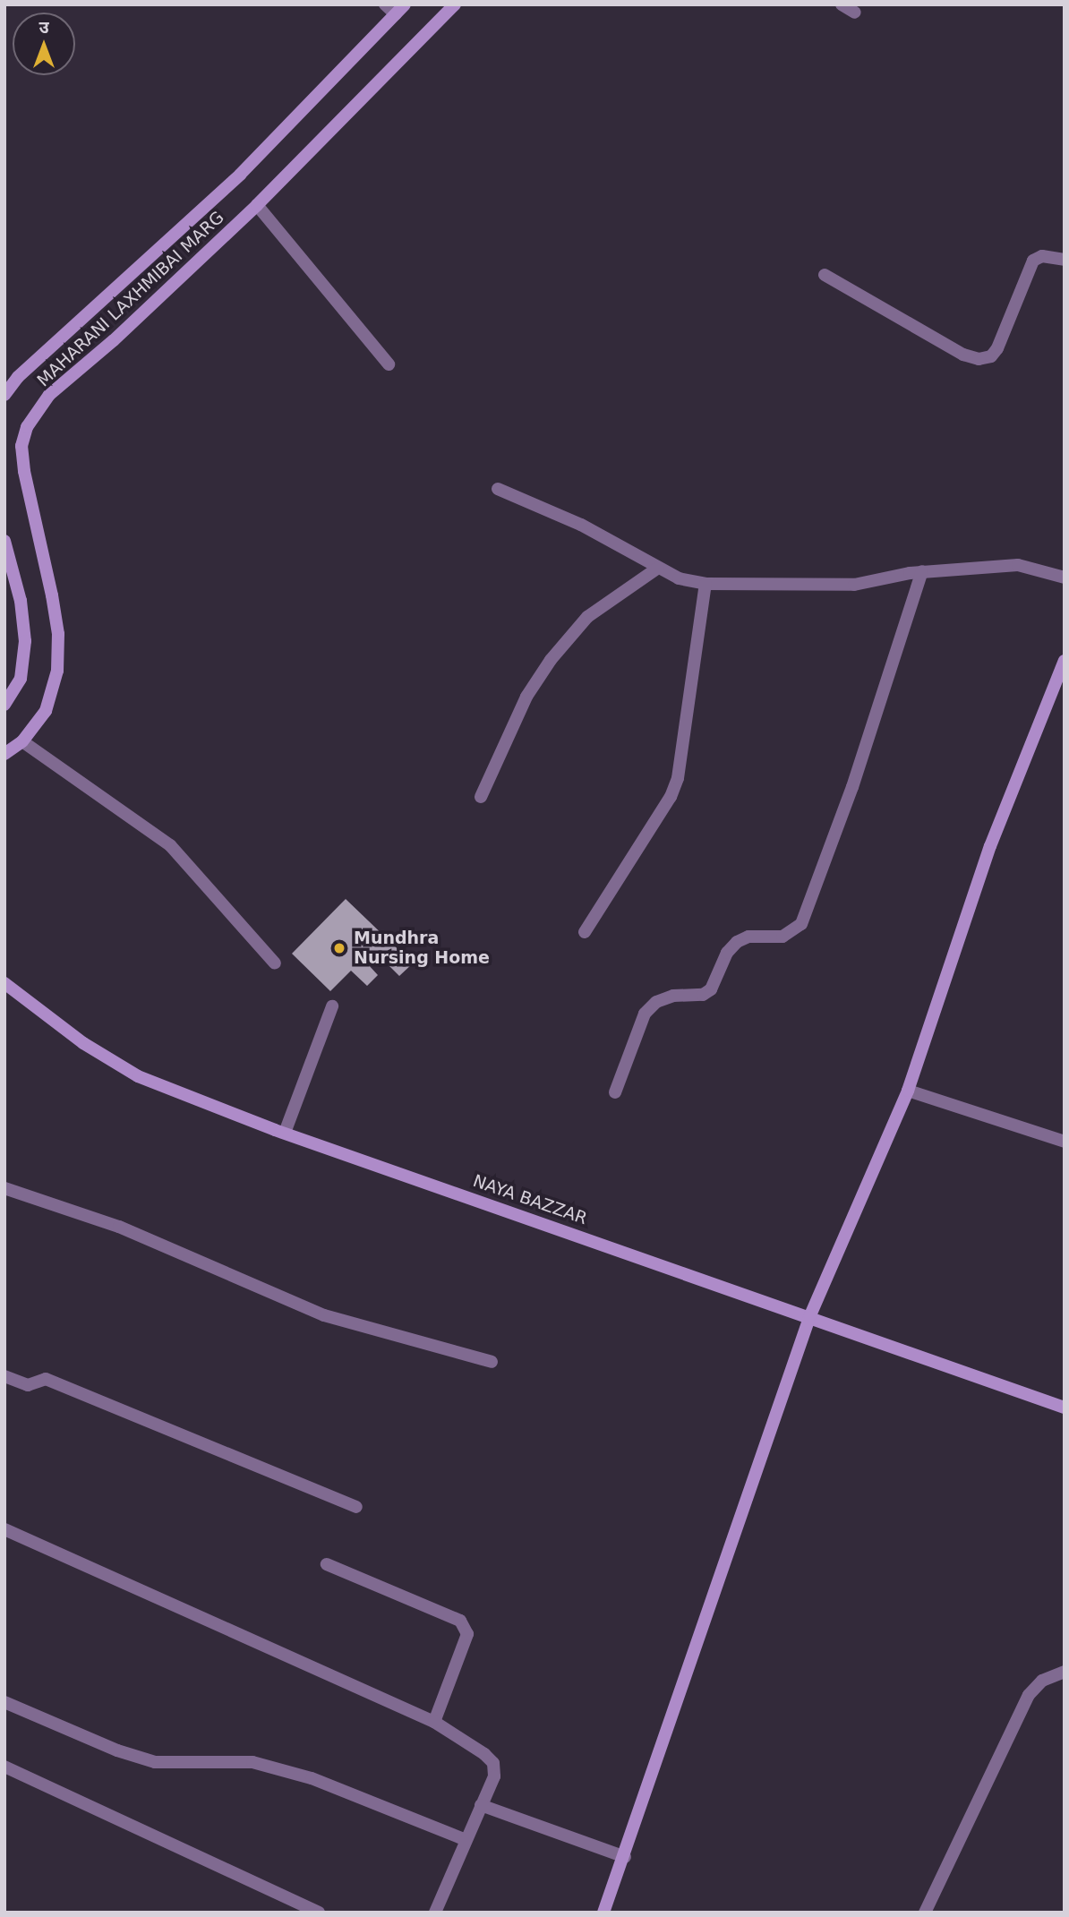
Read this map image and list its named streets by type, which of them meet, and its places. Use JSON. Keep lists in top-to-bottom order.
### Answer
{
  "streets": {
    "main road": ["MAHARANI LAXHMIBAI MARG", "NAYA BAZZAR"]
  },
  "places": ["Mundhra Nursing Home"],
  "north": "top"
}
